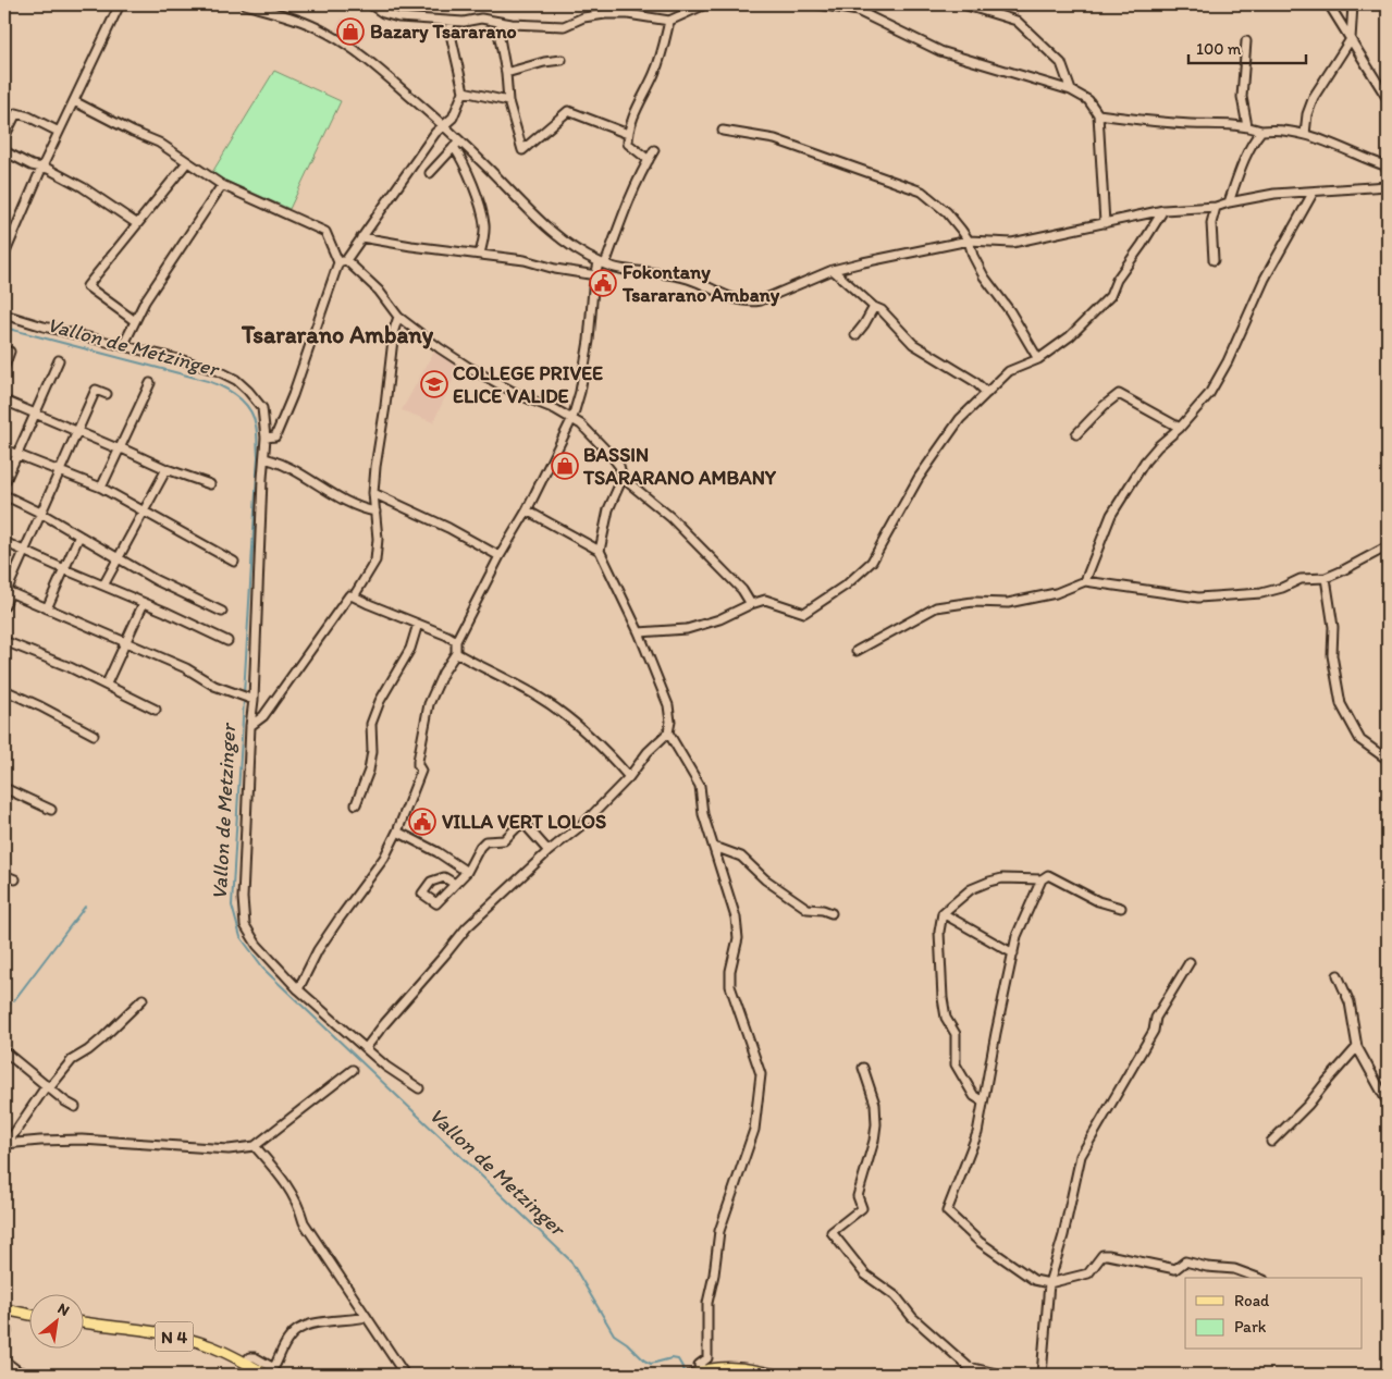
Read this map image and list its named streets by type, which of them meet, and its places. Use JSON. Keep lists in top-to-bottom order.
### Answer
{
  "streets": {
    "main road": ["N 4"]
  },
  "districts": ["Tsararano Ambany"],
  "water": ["Vallon de Metzinger"],
  "places": {
    "shop": ["Bazary Tsararano", "BASSIN TSARARANO AMBANY"],
    "public building": ["Fokontany Tsararano Ambany", "VILLA VERT LOLOS"],
    "school or university": ["COLLEGE PRIVEE ELICE VALIDE"]
  },
  "legend": ["Road", "Park"],
  "scale_bar": "100 m",
  "north": "top right"
}
